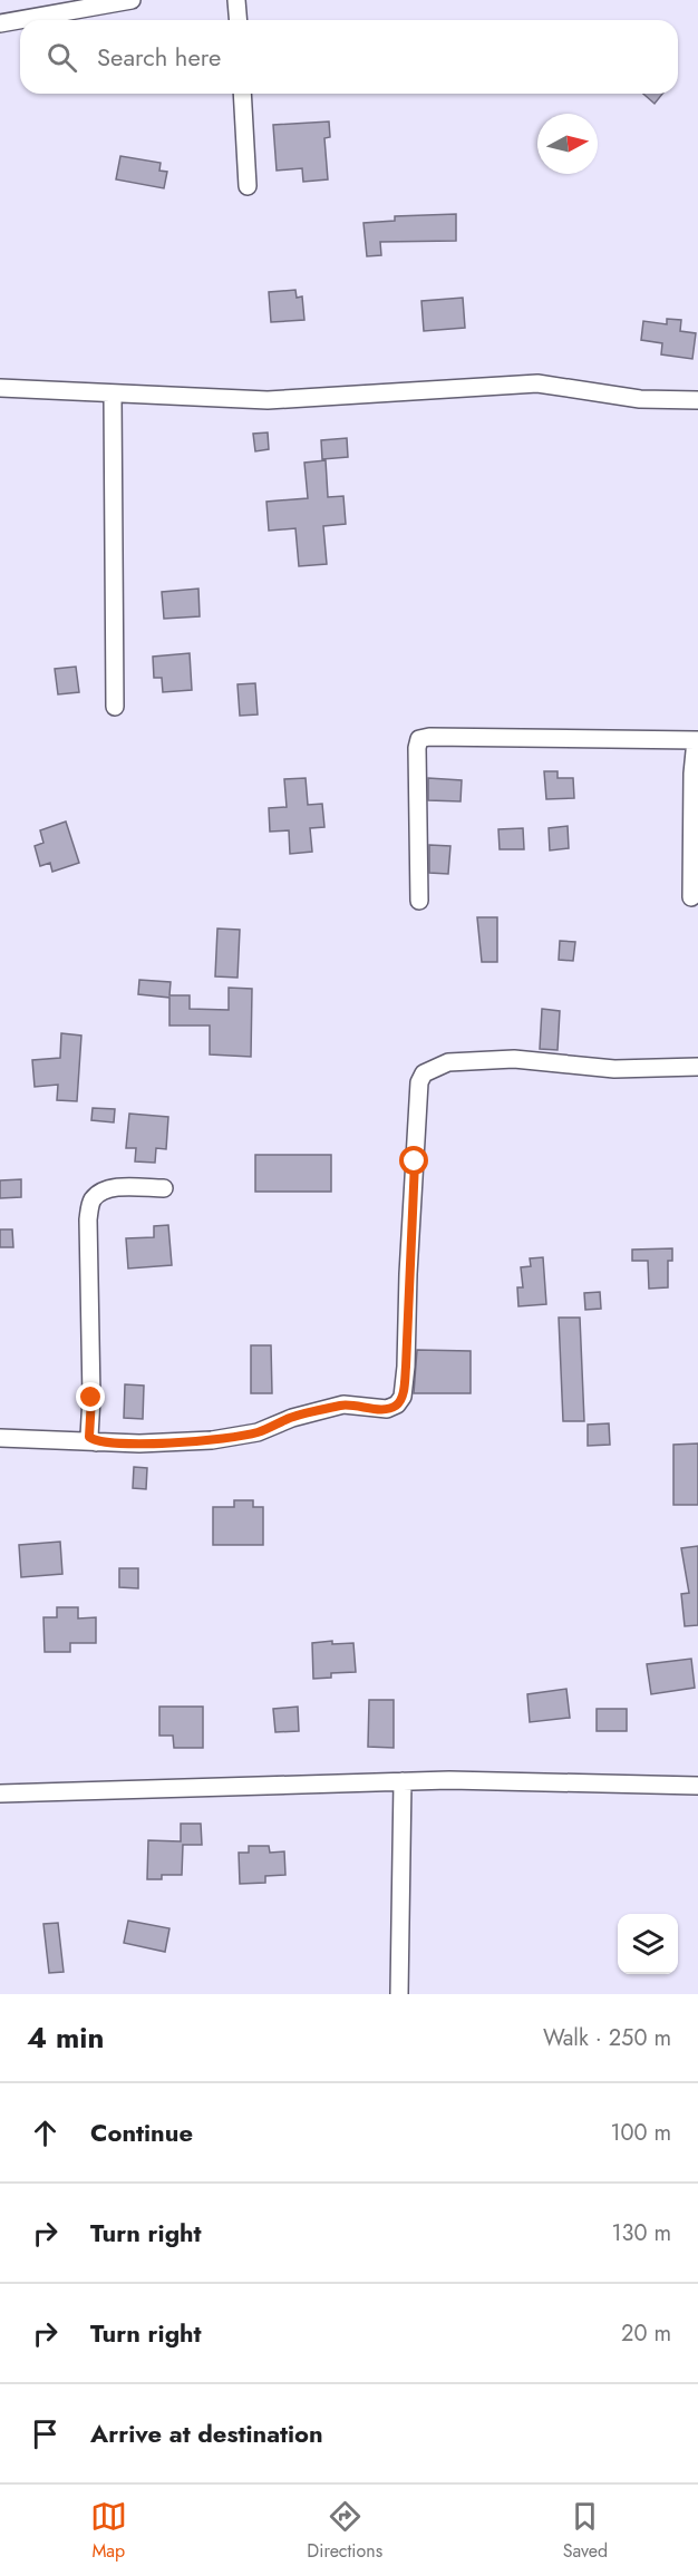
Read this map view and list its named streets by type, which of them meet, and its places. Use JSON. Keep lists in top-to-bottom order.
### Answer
{
  "north": "right",
  "page": {
    "search": "Search here",
    "heading": ["4 min", "Walk · 250 m"],
    "list": [
      ["Continue", "100 m"],
      ["Turn right", "130 m"],
      ["Turn right", "20 m"],
      "Arrive at destination"
    ],
    "nav": ["Map", "Directions", "Saved"]
  }
}
